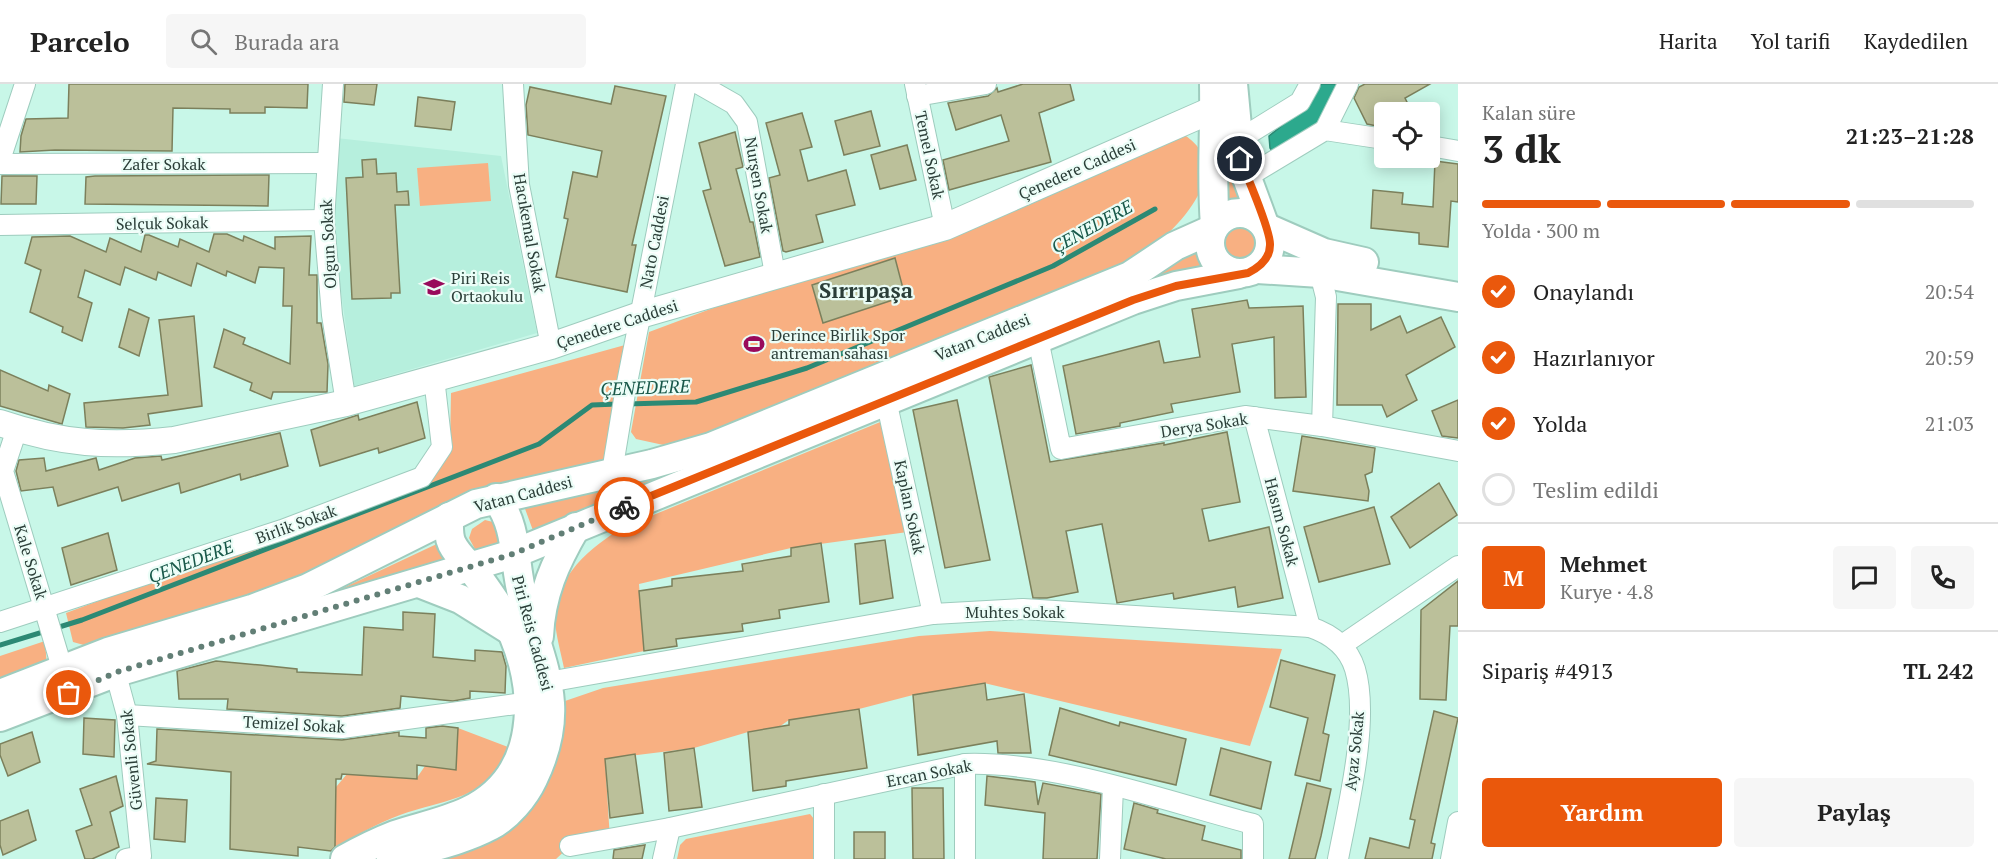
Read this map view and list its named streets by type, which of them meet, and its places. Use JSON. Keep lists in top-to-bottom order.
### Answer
{
  "streets": {
    "main road": ["Vatan Caddesi", "Piri Reis Caddesi"],
    "street": [
      "Temel Sokak",
      "Zafer Sokak",
      "Çenedere Caddesi",
      "Nurşen Sokak",
      "Selçuk Sokak",
      "Hacıkemal Sokak",
      "Nato Caddesi",
      "Olgun Sokak",
      "Derya Sokak",
      "Kaplan Sokak",
      "Hasım Sokak",
      "Birlik Sokak",
      "Kale Sokak",
      "Muhtes Sokak",
      "Temizel Sokak",
      "Ayaz Sokak",
      "Güvenli Sokak",
      "Ercan Sokak"
    ]
  },
  "crossings": [
    ["Temel Sokak", "Çenedere Caddesi"],
    ["Zafer Sokak", "Olgun Sokak"],
    ["Çenedere Caddesi", "Nurşen Sokak"],
    ["Çenedere Caddesi", "Hacıkemal Sokak"],
    ["Çenedere Caddesi", "Nato Caddesi"],
    ["Çenedere Caddesi", "Olgun Sokak"],
    ["Çenedere Caddesi", "Birlik Sokak"],
    ["Çenedere Caddesi", "Kale Sokak"],
    ["Selçuk Sokak", "Olgun Sokak"],
    ["Nato Caddesi", "Vatan Caddesi"],
    ["Vatan Caddesi", "Derya Sokak"],
    ["Vatan Caddesi", "Kaplan Sokak"],
    ["Vatan Caddesi", "Kale Sokak"],
    ["Vatan Caddesi", "Piri Reis Caddesi"],
    ["Vatan Caddesi", "Güvenli Sokak"],
    ["Derya Sokak", "Hasım Sokak"],
    ["Kaplan Sokak", "Muhtes Sokak"],
    ["Hasım Sokak", "Muhtes Sokak"],
    ["Birlik Sokak", "Kale Sokak"],
    ["Muhtes Sokak", "Piri Reis Caddesi"],
    ["Muhtes Sokak", "Temizel Sokak"],
    ["Muhtes Sokak", "Ayaz Sokak"],
    ["Piri Reis Caddesi", "Temizel Sokak"],
    ["Temizel Sokak", "Güvenli Sokak"]
  ],
  "districts": ["Sırrıpaşa"],
  "water": ["ÇENEDERE"],
  "places": {
    "school or university": ["Piri Reis Ortaokulu"],
    "sports": ["Derince Birlik Spor antreman sahası"]
  },
  "page": {
    "header": "Parcelo",
    "search": "Burada ara",
    "nav": ["Harita", "Yol tarifi", "Kaydedilen"],
    "heading": ["3 dk", "Kalan süre", "21:23–21:28"],
    "panel": [
      "Mehmet",
      "Kurye · 4.8",
      "Sipariş #4913",
      "TL 242"
    ],
    "bar": "Yolda · 300 m",
    "list": [
      ["Onaylandı", "20:54"],
      ["Hazırlanıyor", "20:59"],
      ["Yolda", "21:03"],
      "Teslim edildi"
    ],
    "round": "M",
    "buttons": ["Yardım", "Paylaş"]
  }
}
